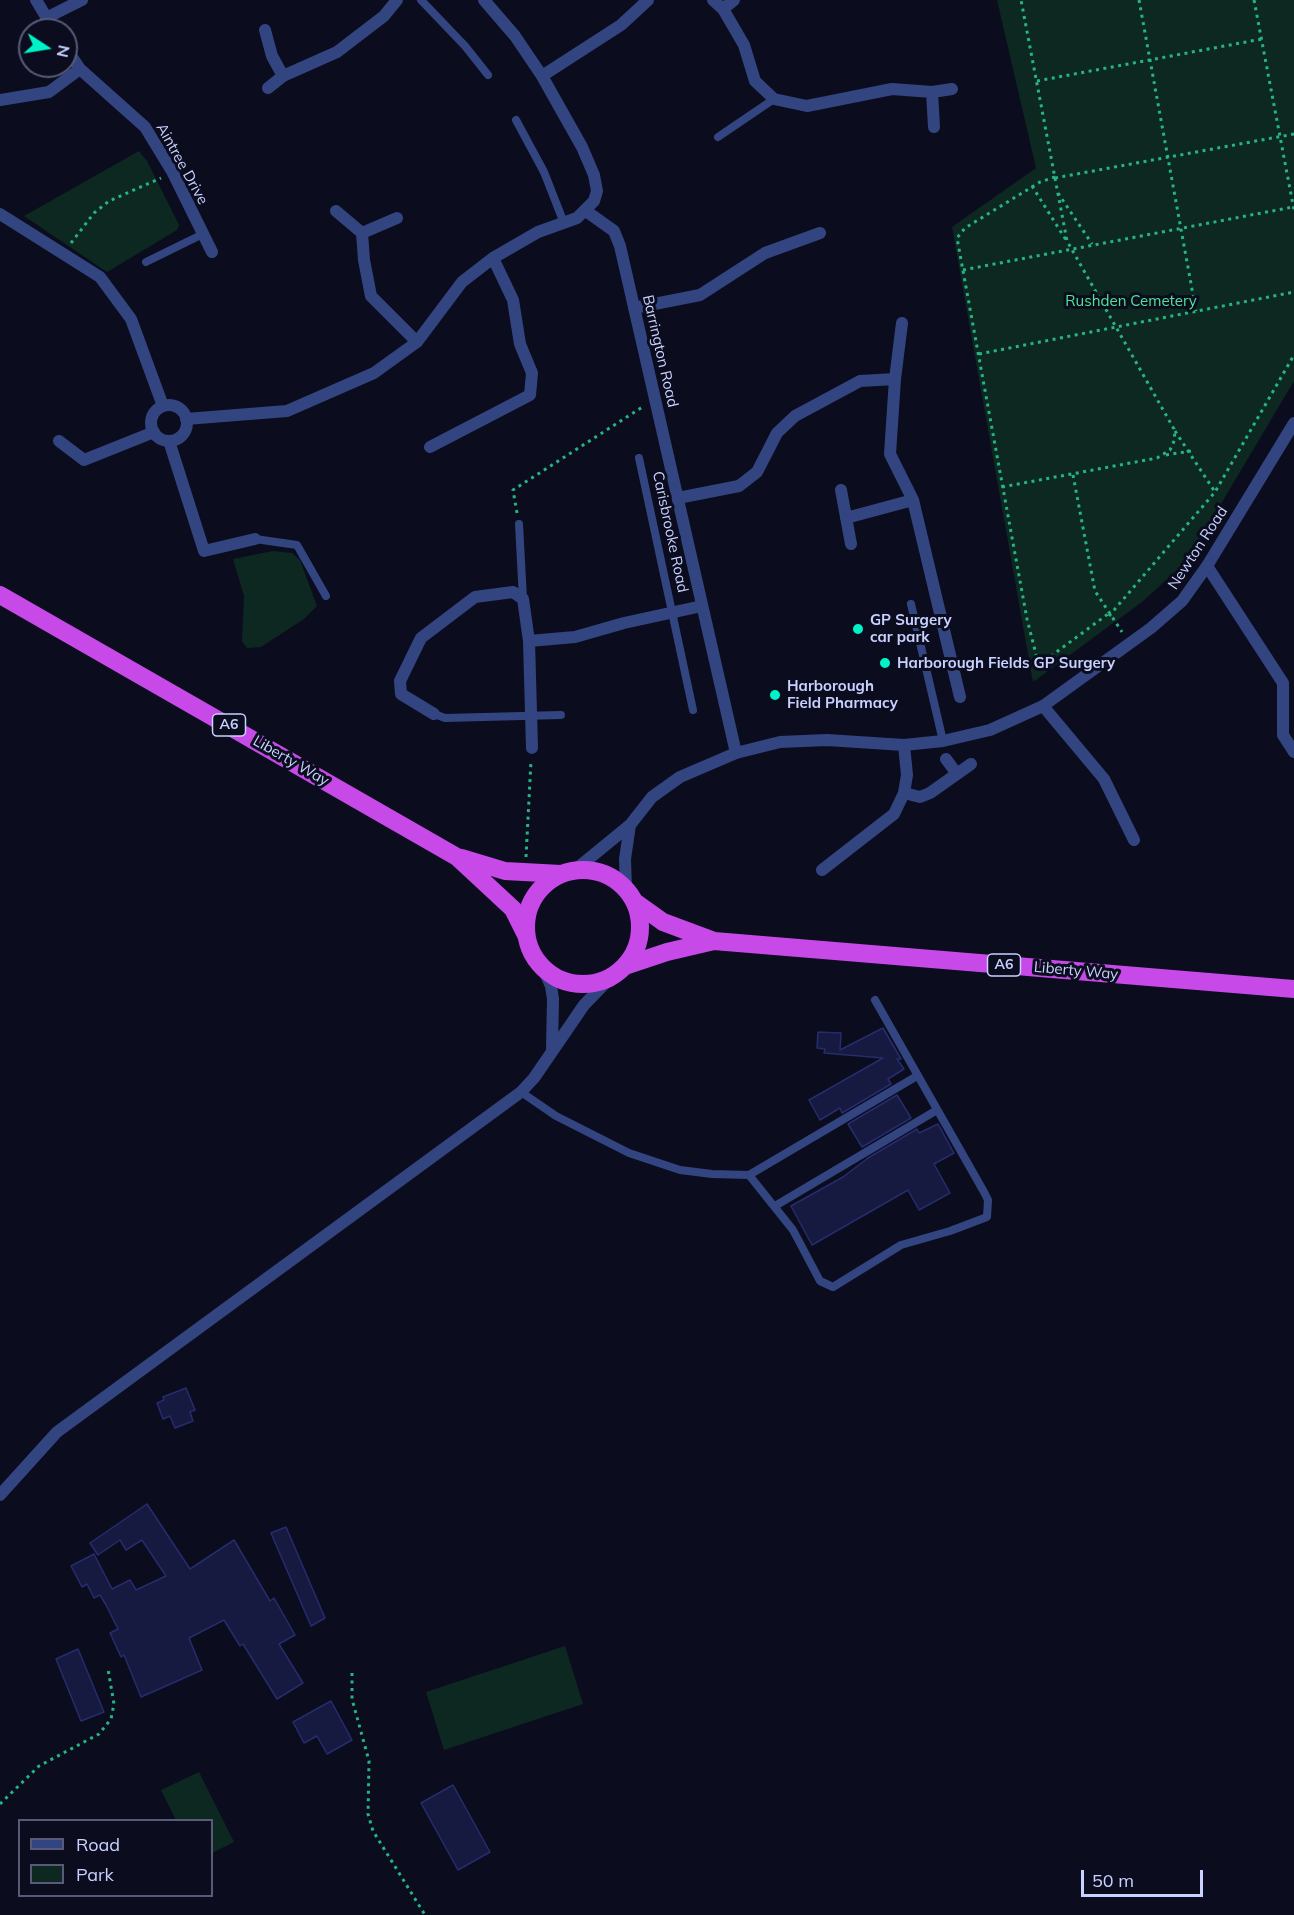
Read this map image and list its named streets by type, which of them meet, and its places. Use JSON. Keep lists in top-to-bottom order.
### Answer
{
  "streets": {
    "highway": ["A6", "Liberty Way"],
    "street": [
      "Aintree Drive",
      "Barrington Road",
      "Carisbrooke Road",
      "Newton Road"
    ]
  },
  "crossings": [
    ["Barrington Road", "Carisbrooke Road"],
    ["Barrington Road", "Newton Road"],
    ["Newton Road", "Liberty Way"]
  ],
  "parks": ["Rushden Cemetery"],
  "places": ["GP Surgery car park", "Harborough Fields GP Surgery", "Harborough Field Pharmacy"],
  "legend": ["Road", "Park"],
  "scale_bar": "50 m",
  "north": "right"
}
